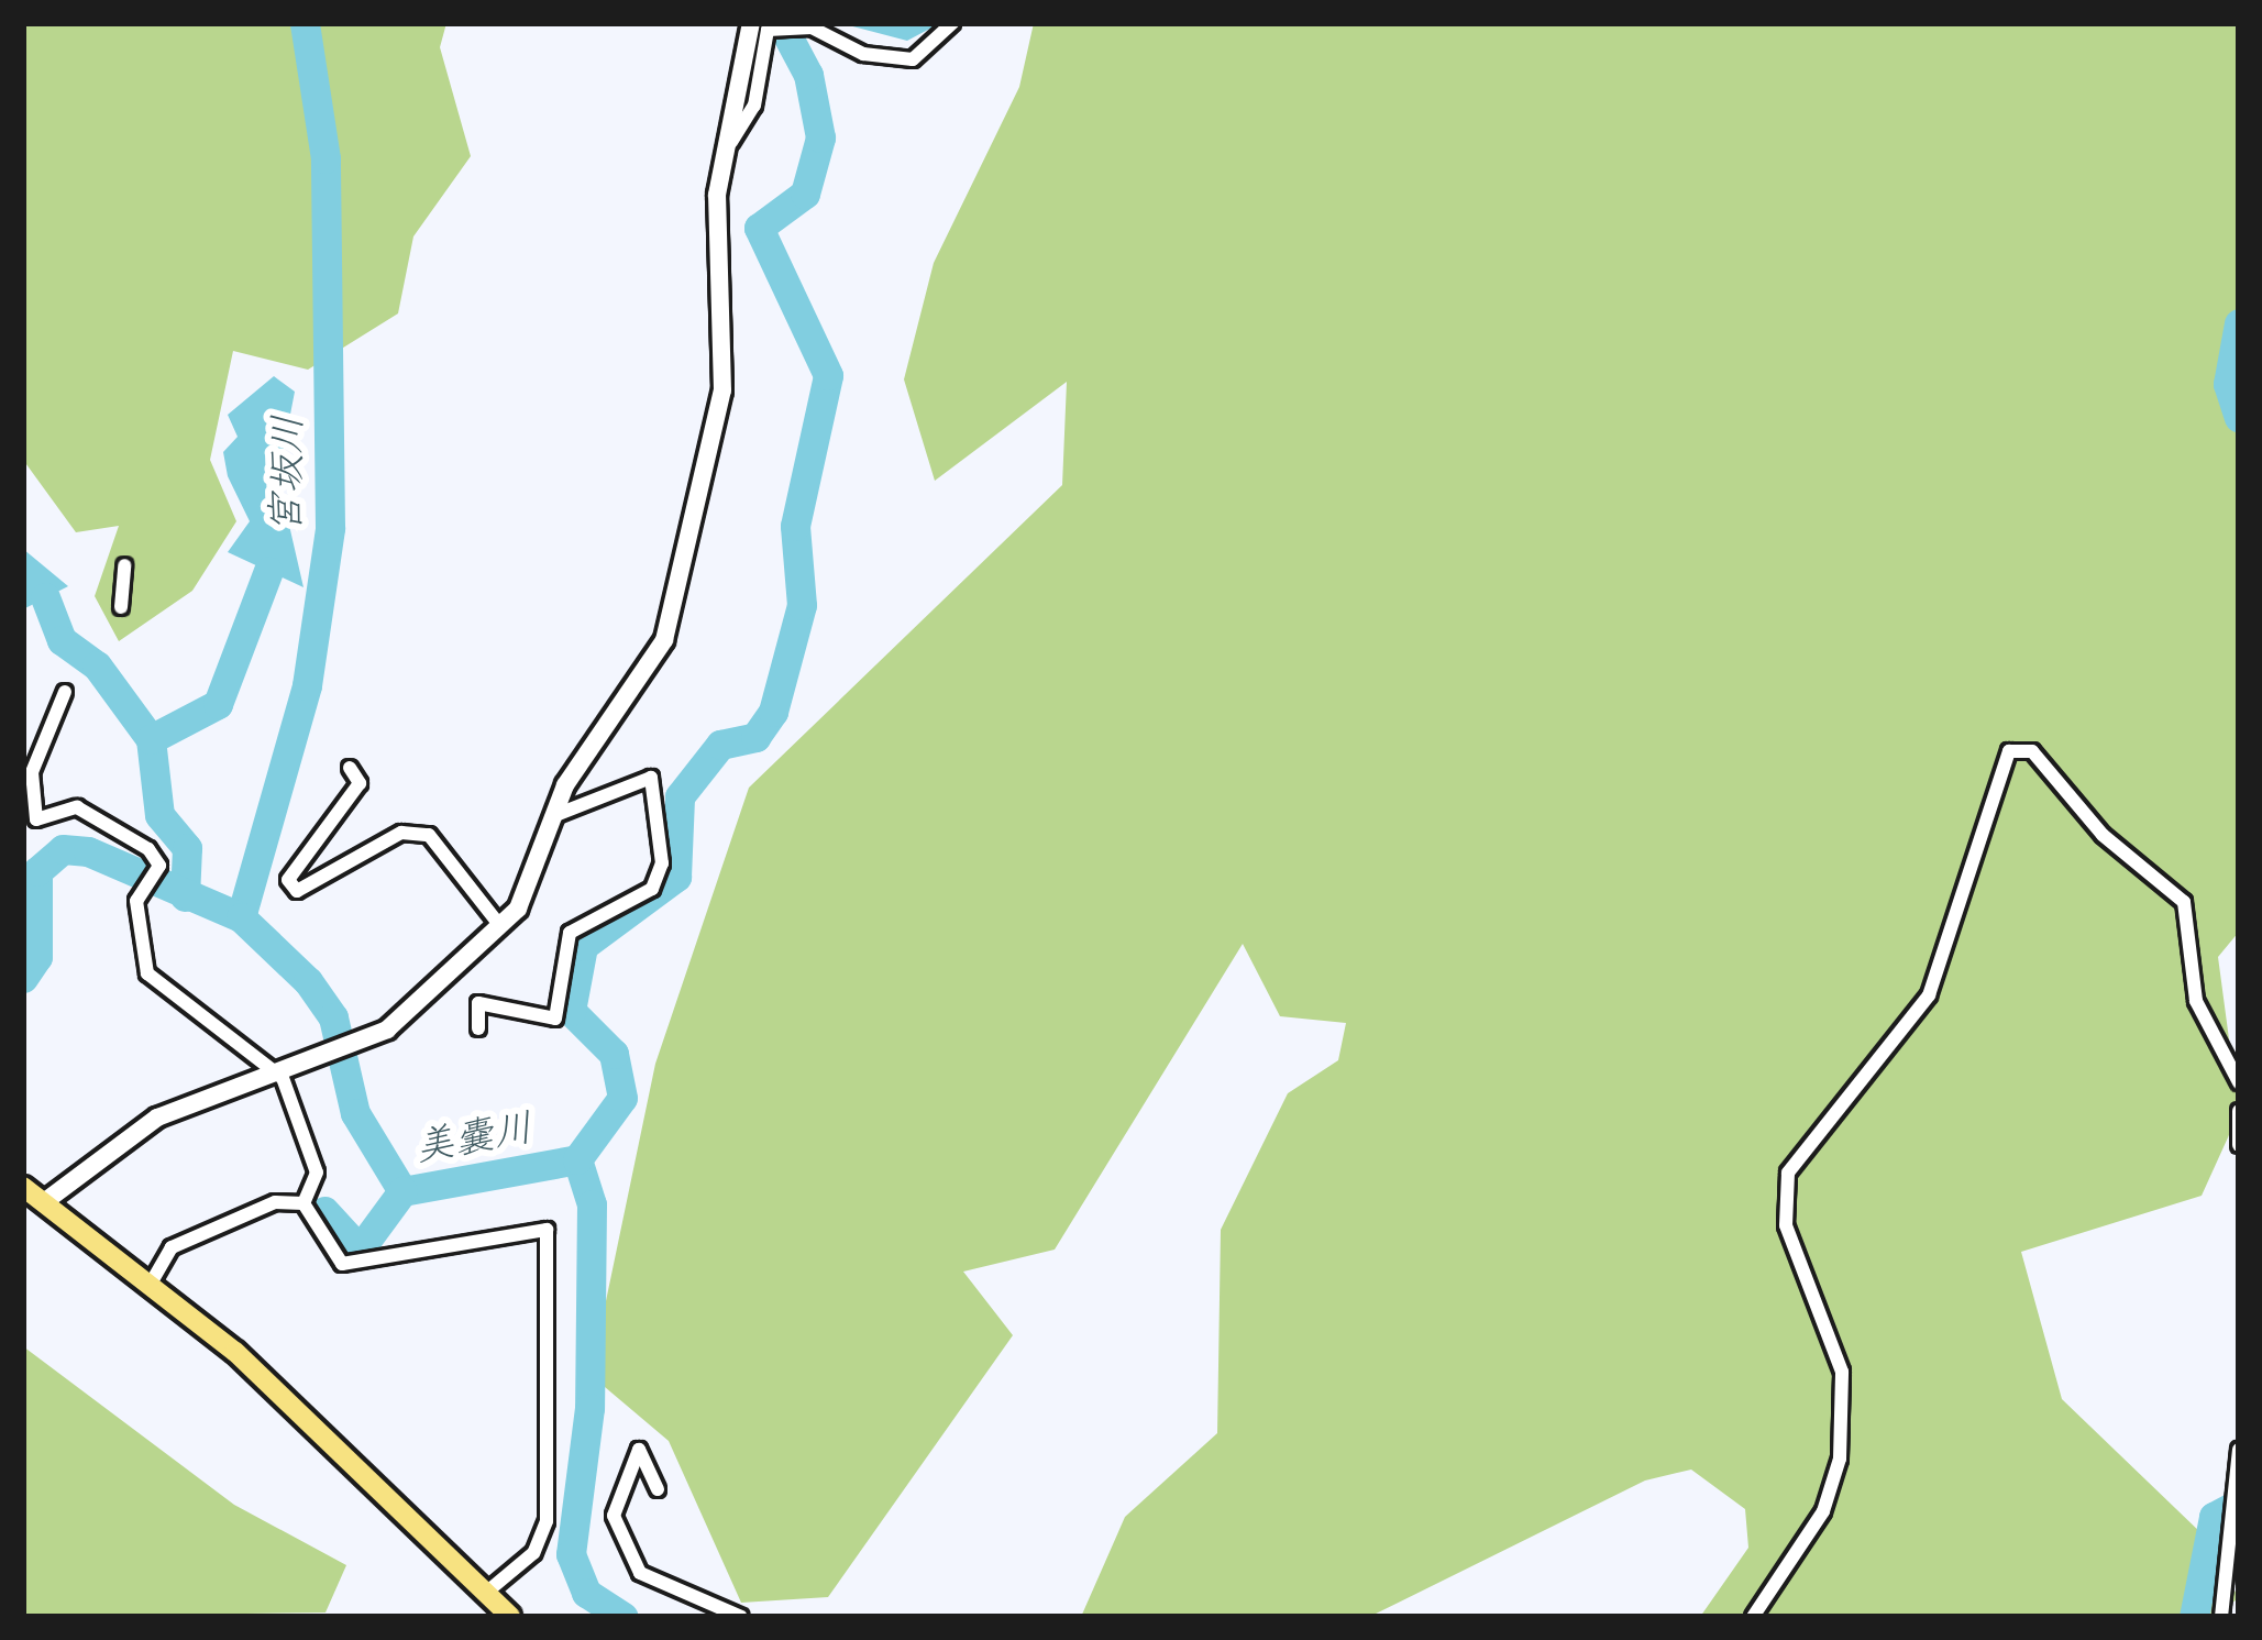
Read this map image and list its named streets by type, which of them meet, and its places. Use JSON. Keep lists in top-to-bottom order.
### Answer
{
  "water": ["宮坂川", "美嚢川"]
}
